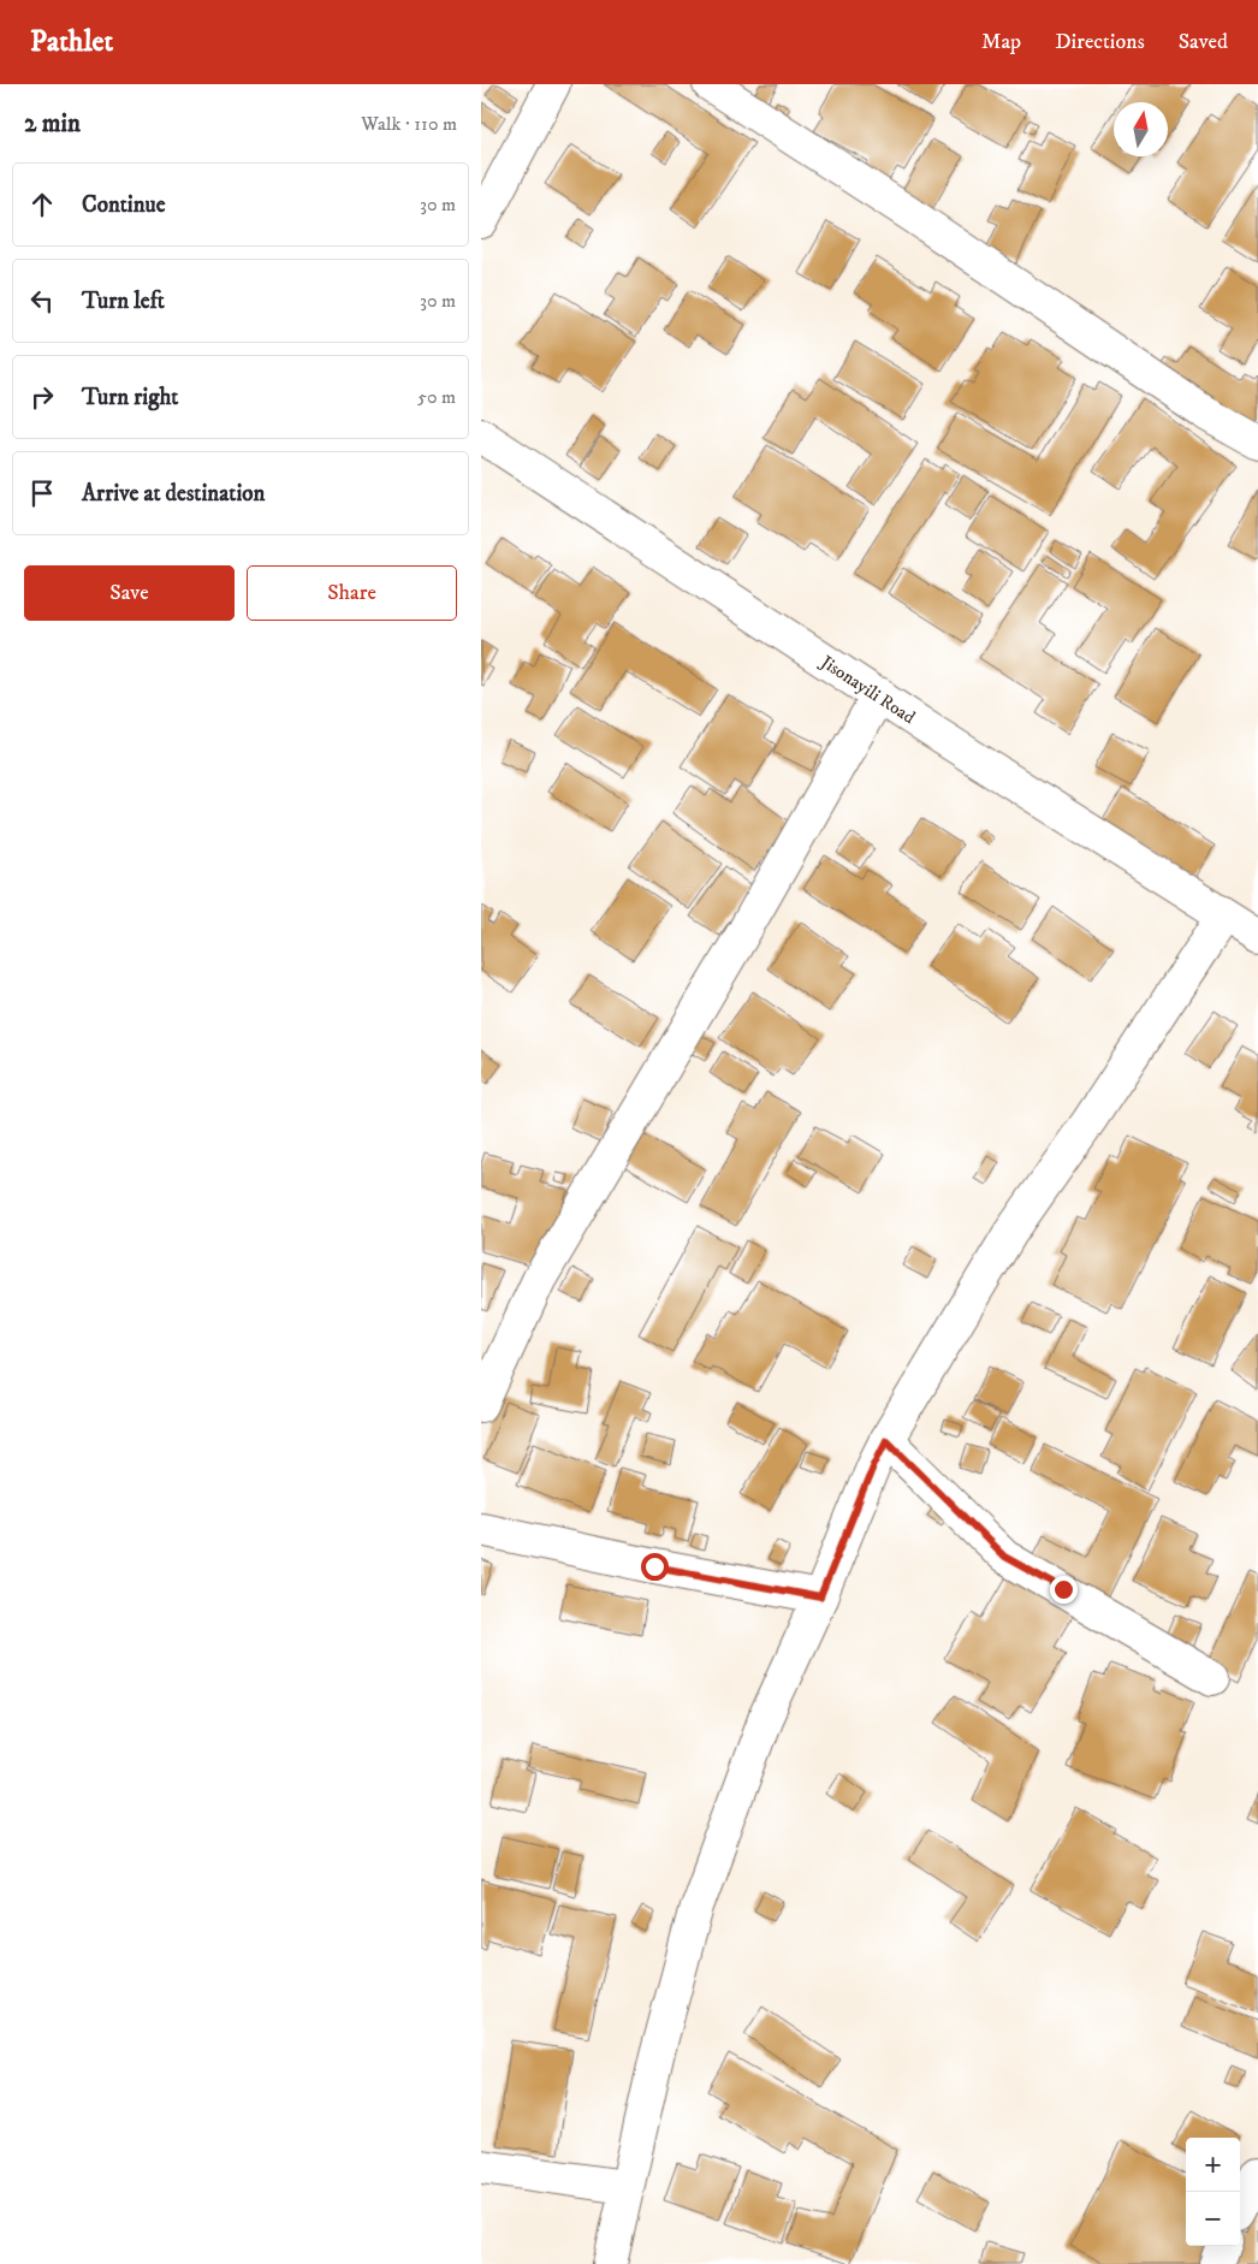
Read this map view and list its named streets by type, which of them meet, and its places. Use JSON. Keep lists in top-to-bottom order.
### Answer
{
  "streets": {
    "street": ["Jisonayili Road"]
  },
  "north": "top",
  "page": {
    "header": "Pathlet",
    "nav": ["Map", "Directions", "Saved"],
    "heading": ["2 min", "Walk · 110 m"],
    "list": [
      ["Continue", "30 m"],
      ["Turn left", "30 m"],
      ["Turn right", "50 m"],
      "Arrive at destination"
    ],
    "buttons": ["Save", "Share"],
    "map_buttons": ["+", "−"]
  }
}
